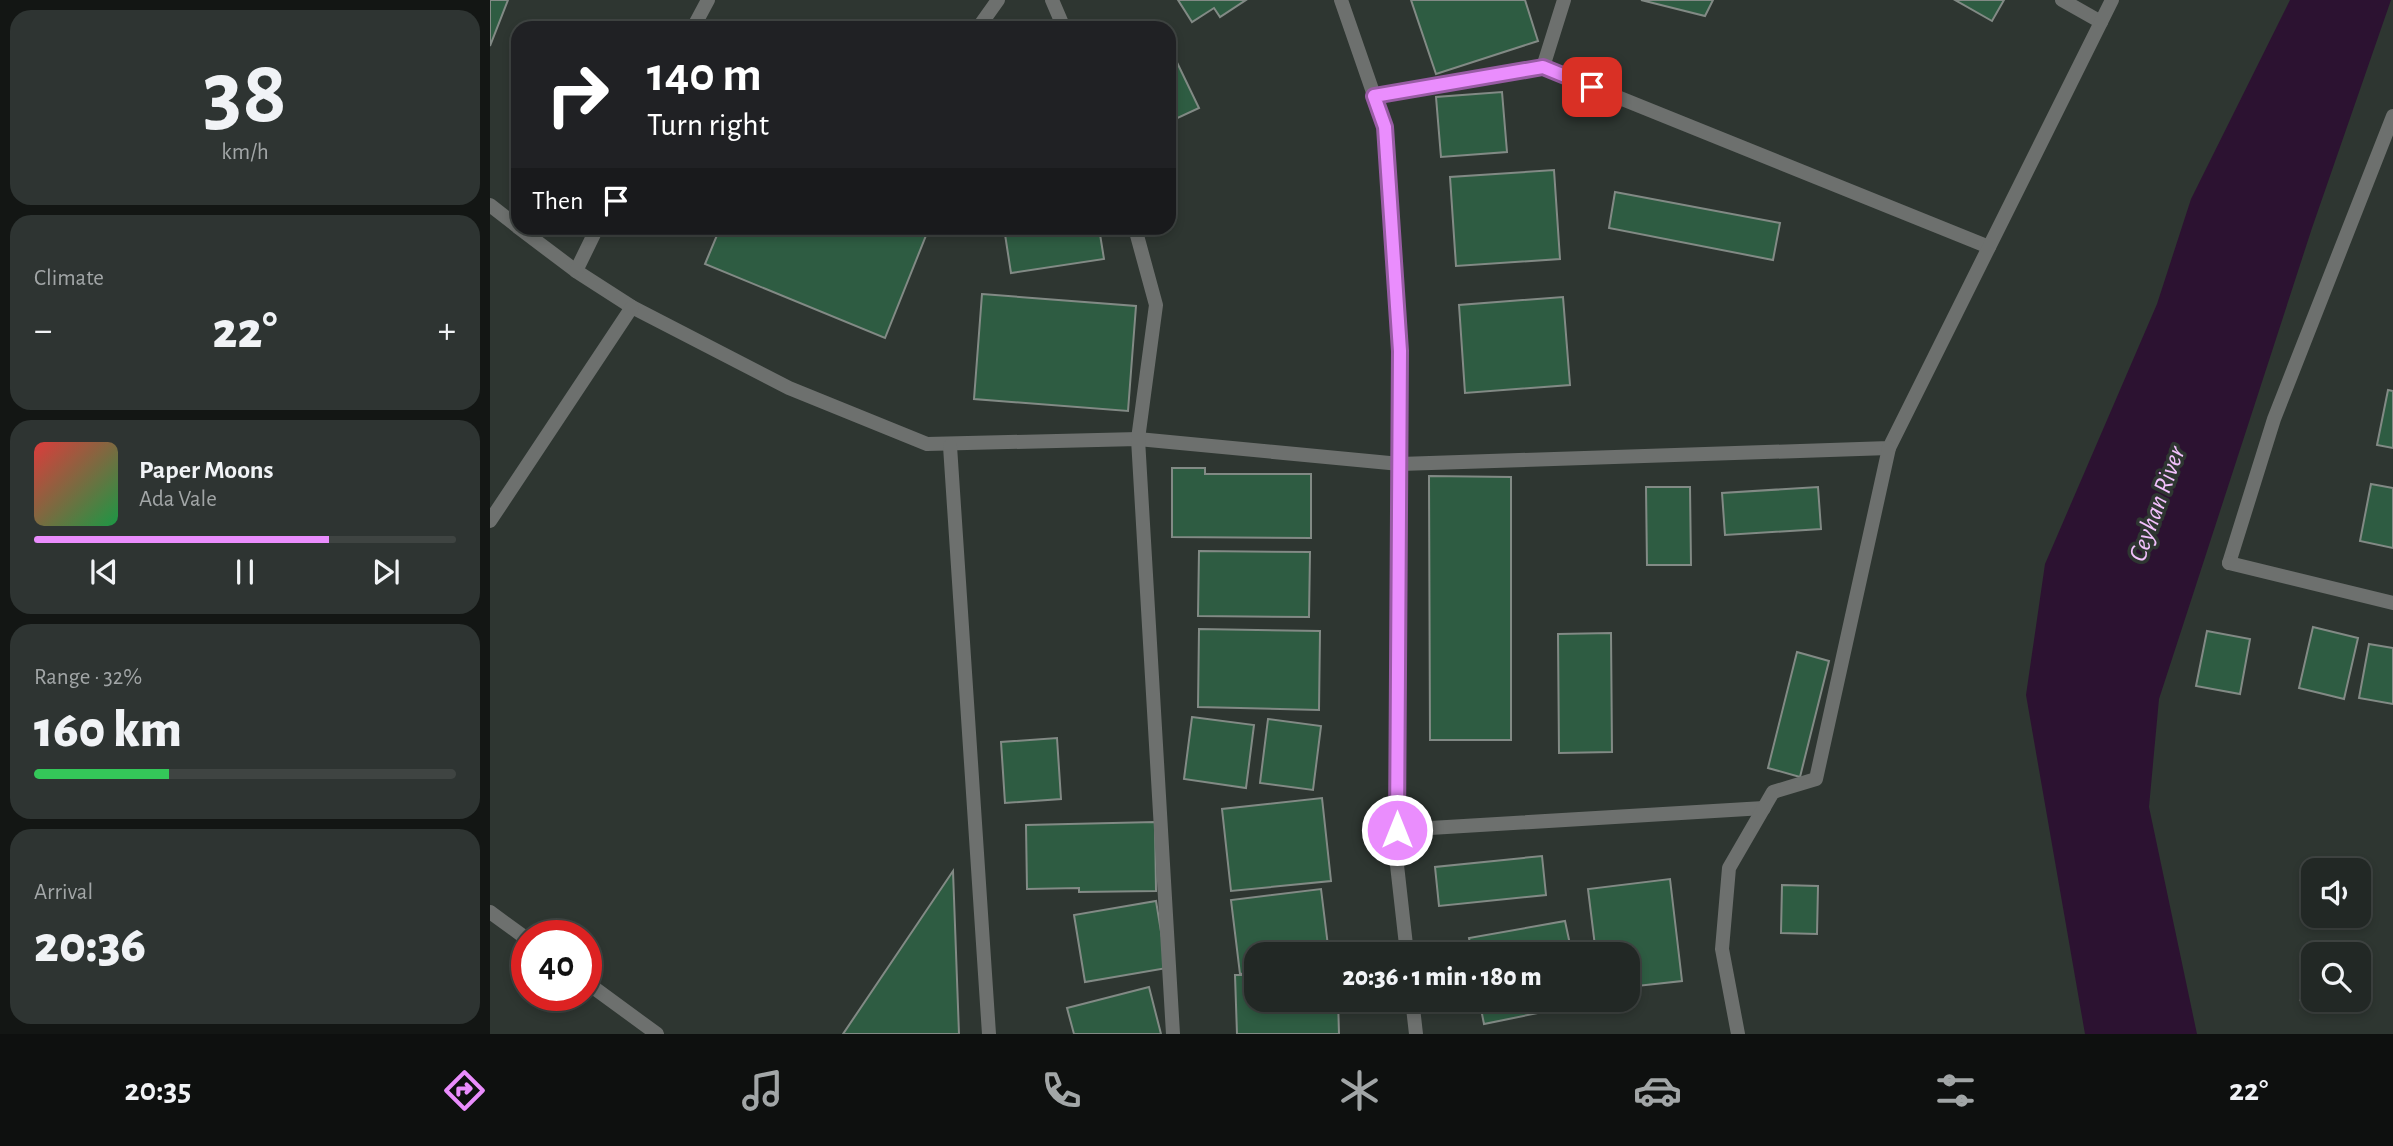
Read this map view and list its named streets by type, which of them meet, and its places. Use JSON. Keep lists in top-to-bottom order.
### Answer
{
  "water": ["Ceyhan River"],
  "page": {
    "tile": [
      ["38", "km/h"],
      "Climate",
      ["Range · 32%", "160 km"],
      ["Arrival", "20:36"]
    ],
    "turn": ["140 m", "Turn right"],
    "then": "Then",
    "heat": ["−", "22°", "+"],
    "song": ["Paper Moons", "Ada Vale"],
    "limit": "40",
    "trip": "20:36 · 1 min · 180 m",
    "tabs": ["20:35", "22°"]
  }
}
